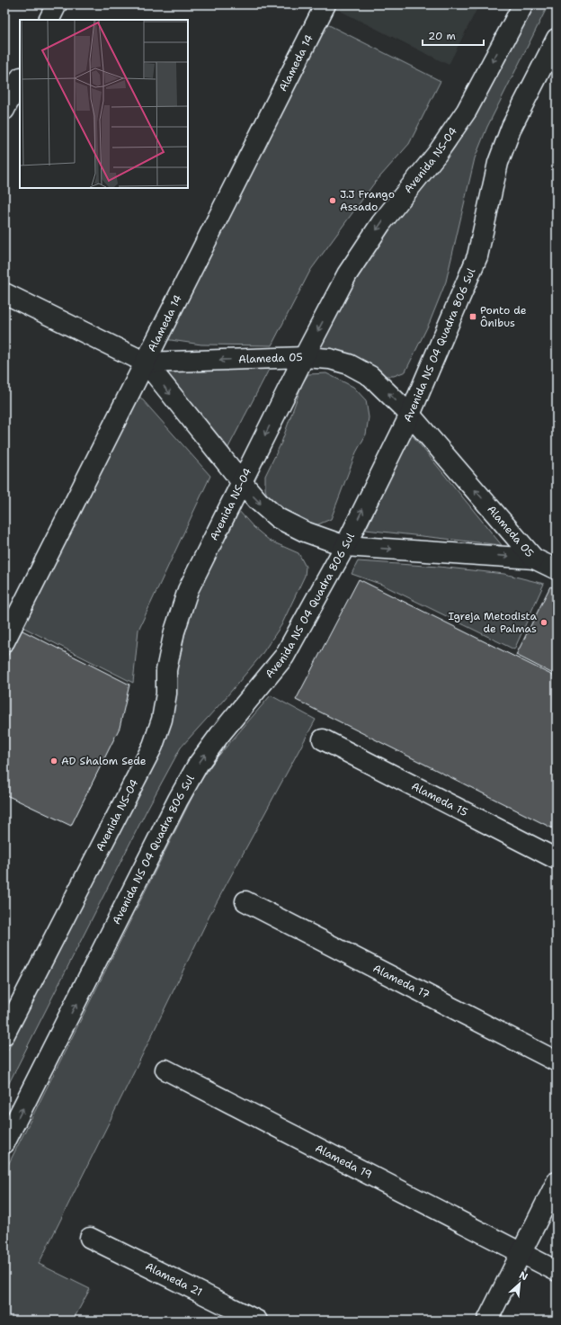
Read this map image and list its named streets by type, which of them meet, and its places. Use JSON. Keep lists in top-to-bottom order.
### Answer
{
  "streets": {
    "street": [
      "Alameda 14",
      "Avenida NS-04",
      "Avenida NS 04 Quadra 806 Sul",
      "Alameda 05",
      "Alameda 15",
      "Alameda 17",
      "Alameda 19",
      "Alameda 21"
    ]
  },
  "crossings": [
    ["Alameda 14", "Alameda 05"],
    ["Avenida NS-04", "Alameda 05"],
    ["Avenida NS 04 Quadra 806 Sul", "Alameda 05"]
  ],
  "one_way": ["Avenida NS-04", "Avenida NS 04 Quadra 806 Sul"],
  "places": {
    "other": ["J.J Frango Assado", "Igreja Metodista de Palmas", "AD Shalom Sede"],
    "transit": ["Ponto de Ônibus"]
  },
  "scale_bar": "20 m",
  "north": "top right"
}
